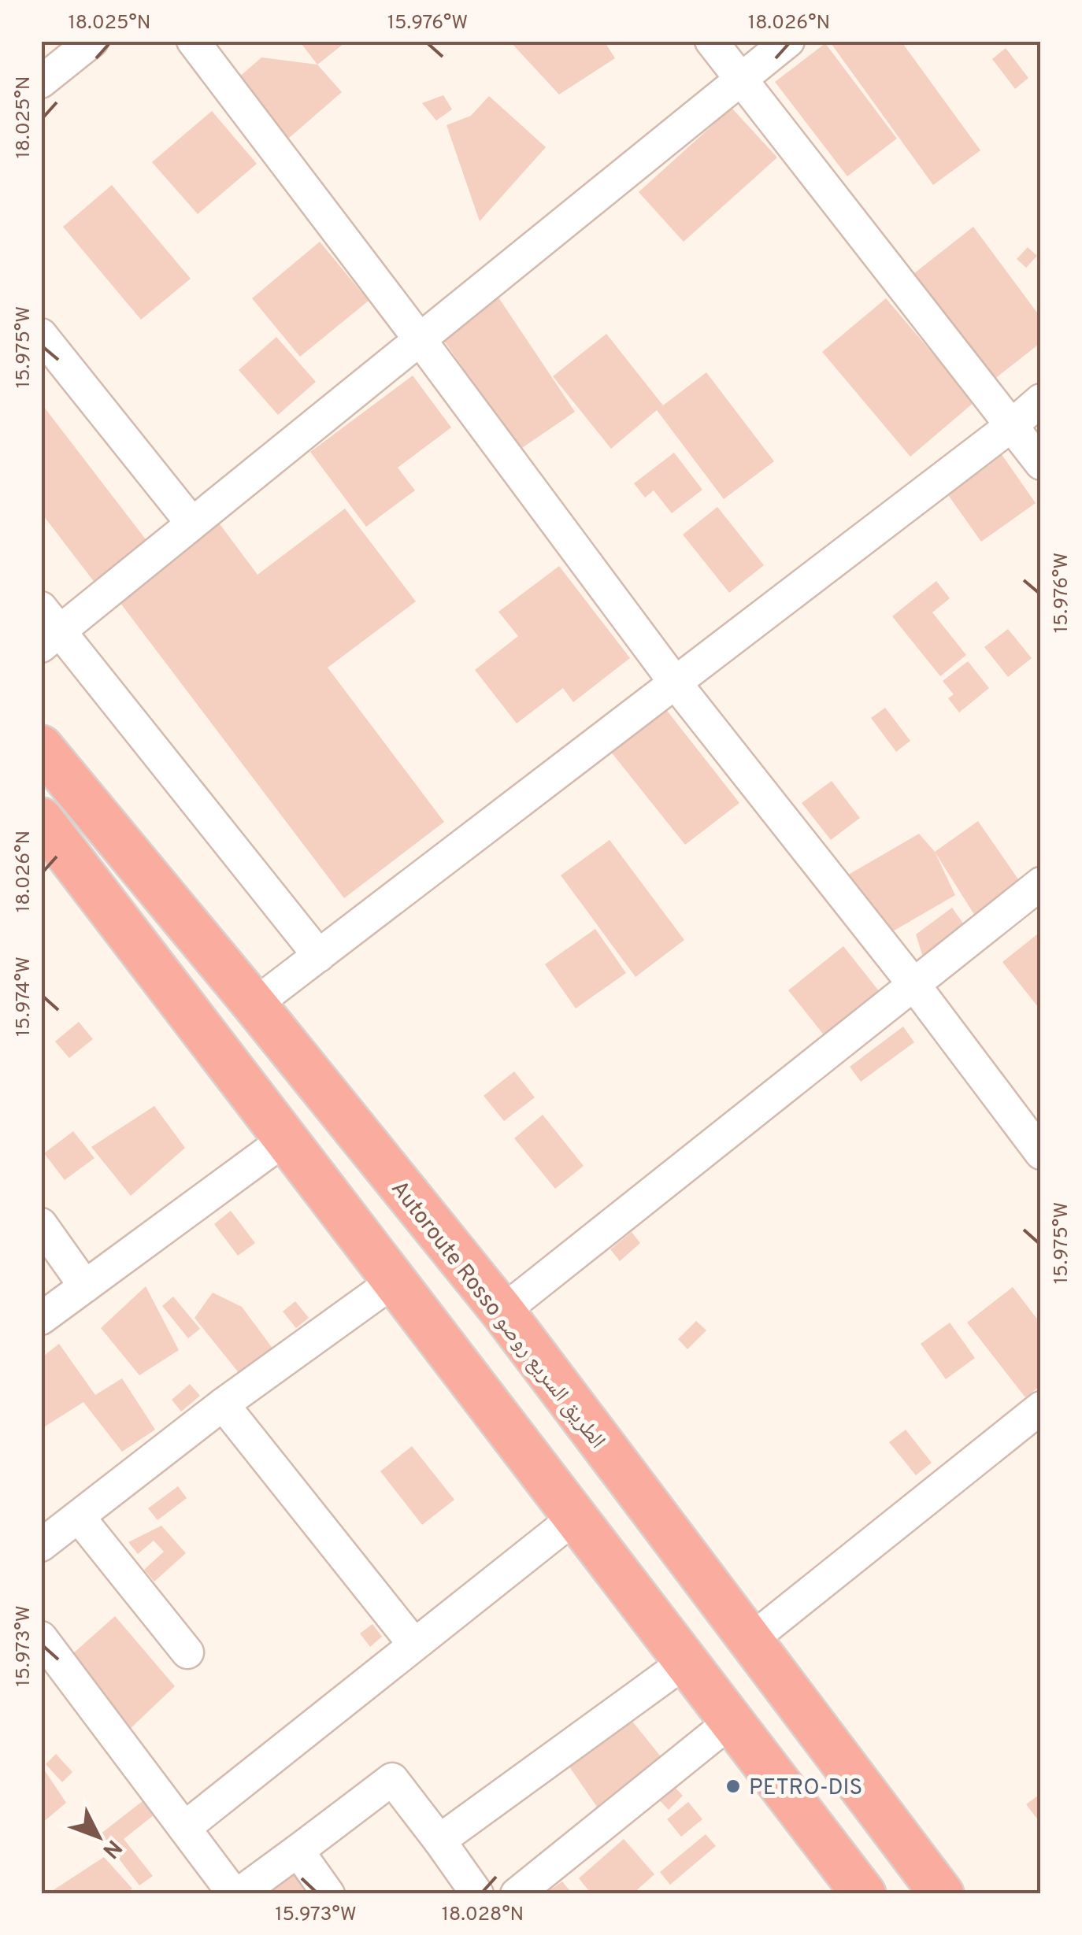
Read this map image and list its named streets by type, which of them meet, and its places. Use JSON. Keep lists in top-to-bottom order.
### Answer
{
  "streets": {
    "highway": ["Autoroute Rosso الطريق السريع روصو"]
  },
  "places": ["PETRO-DIS"],
  "north": "bottom right",
  "coordinates": [
    "18.025°N",
    "15.976°W",
    "18.026°N",
    "15.975°W",
    "15.974°W",
    "15.973°W",
    "18.028°N"
  ]
}
